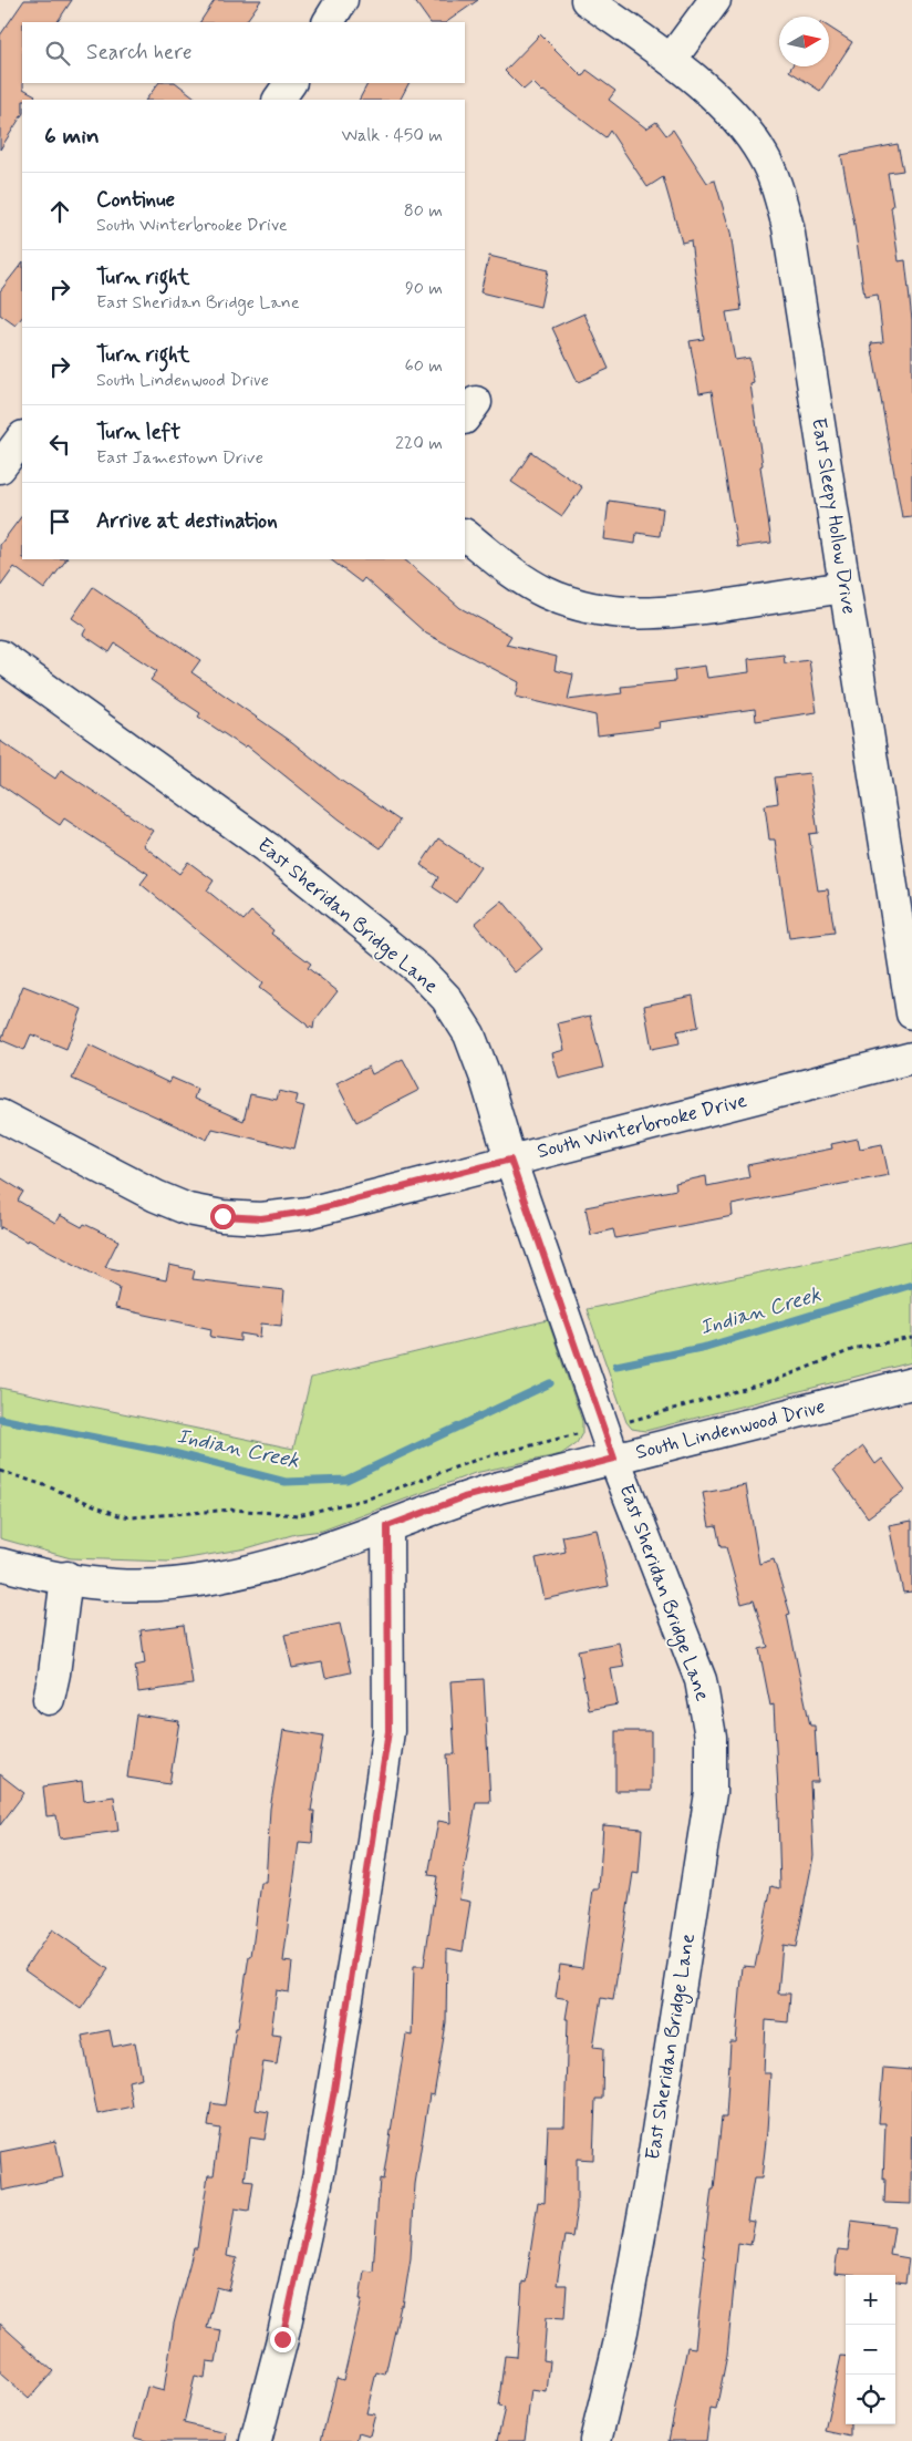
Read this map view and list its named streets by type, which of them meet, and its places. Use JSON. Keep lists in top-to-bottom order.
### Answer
{
  "streets": {
    "street": [
      "East Sleepy Hollow Drive",
      "East Sheridan Bridge Lane",
      "South Winterbrooke Drive",
      "South Lindenwood Drive"
    ]
  },
  "crossings": [
    ["East Sheridan Bridge Lane", "South Winterbrooke Drive"],
    ["East Sheridan Bridge Lane", "South Lindenwood Drive"]
  ],
  "water": ["Indian Creek"],
  "north": "right",
  "page": {
    "search": "Search here",
    "heading": ["6 min", "Walk · 450 m"],
    "list": [
      ["Continue", "South Winterbrooke Drive", "80 m"],
      ["Turn right", "East Sheridan Bridge Lane", "90 m"],
      ["Turn right", "South Lindenwood Drive", "60 m"],
      ["Turn left", "East Jamestown Drive", "220 m"],
      "Arrive at destination"
    ],
    "map_buttons": ["+", "−"]
  }
}
